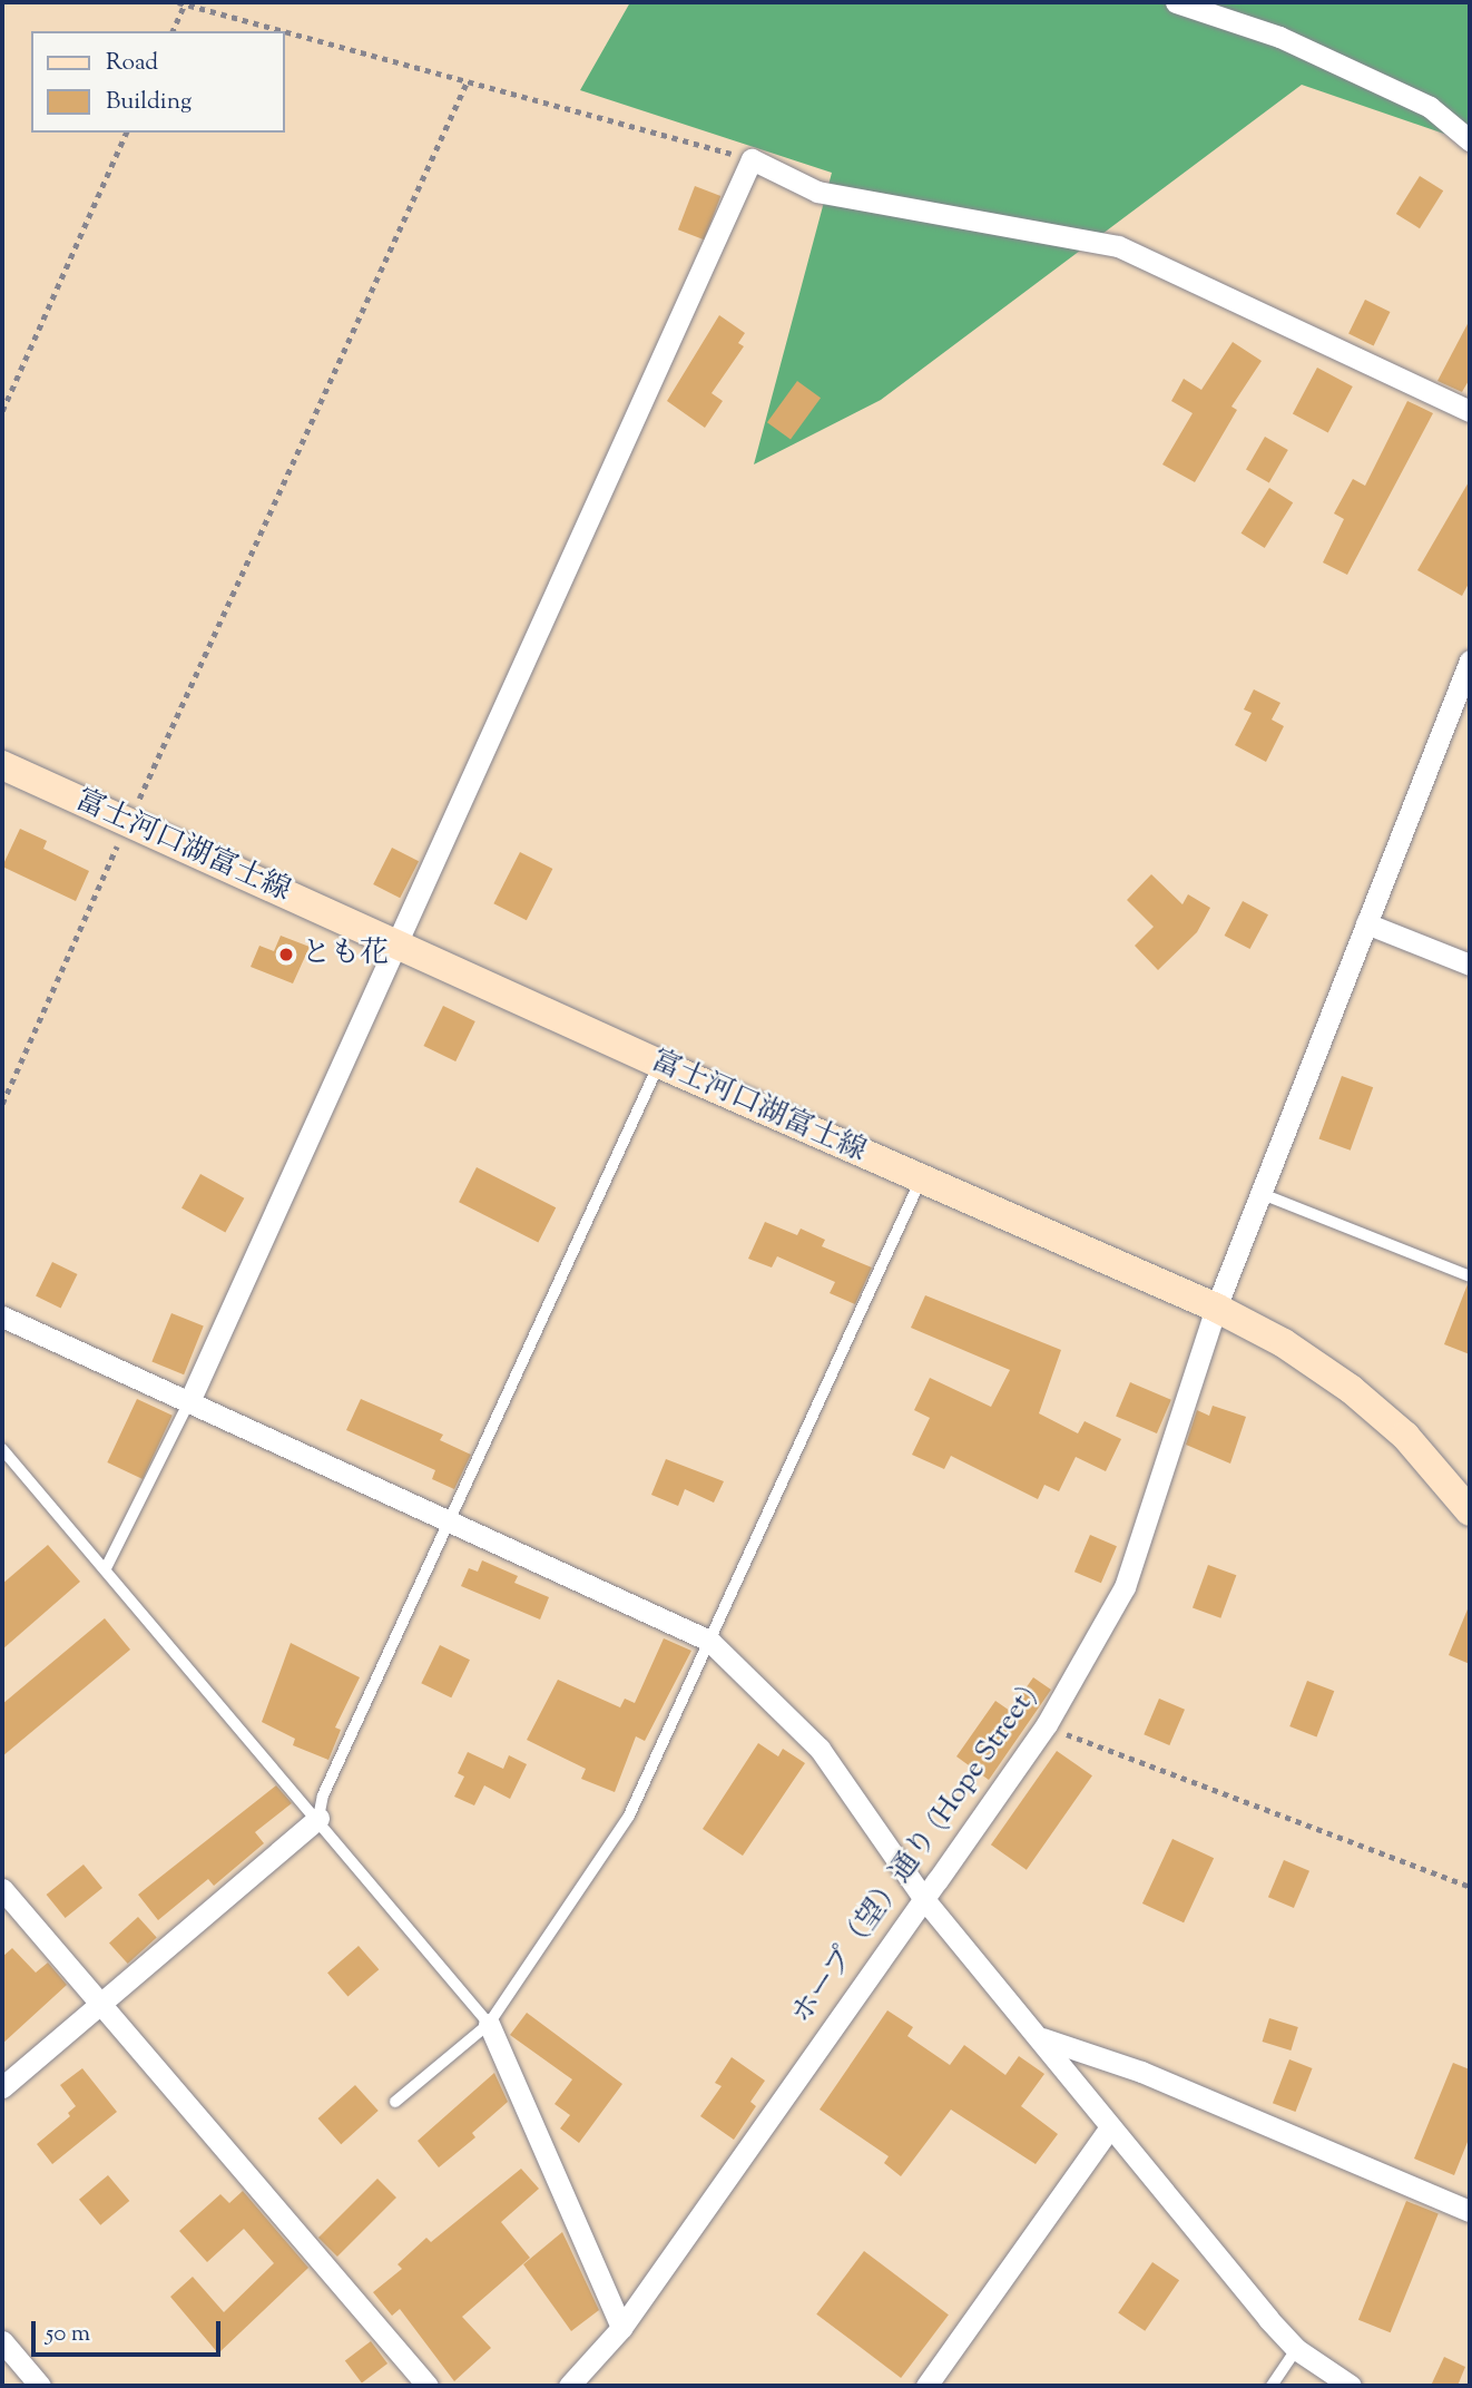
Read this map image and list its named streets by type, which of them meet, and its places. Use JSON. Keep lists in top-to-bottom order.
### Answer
{
  "streets": {
    "main road": ["富士河口湖富士線"],
    "street": ["ホープ（望）通り (Hope Street)"]
  },
  "crossings": [
    ["富士河口湖富士線", "ホープ（望）通り (Hope Street)"]
  ],
  "places": ["とも花"],
  "legend": ["Road", "Building"],
  "scale_bar": "50 m"
}
